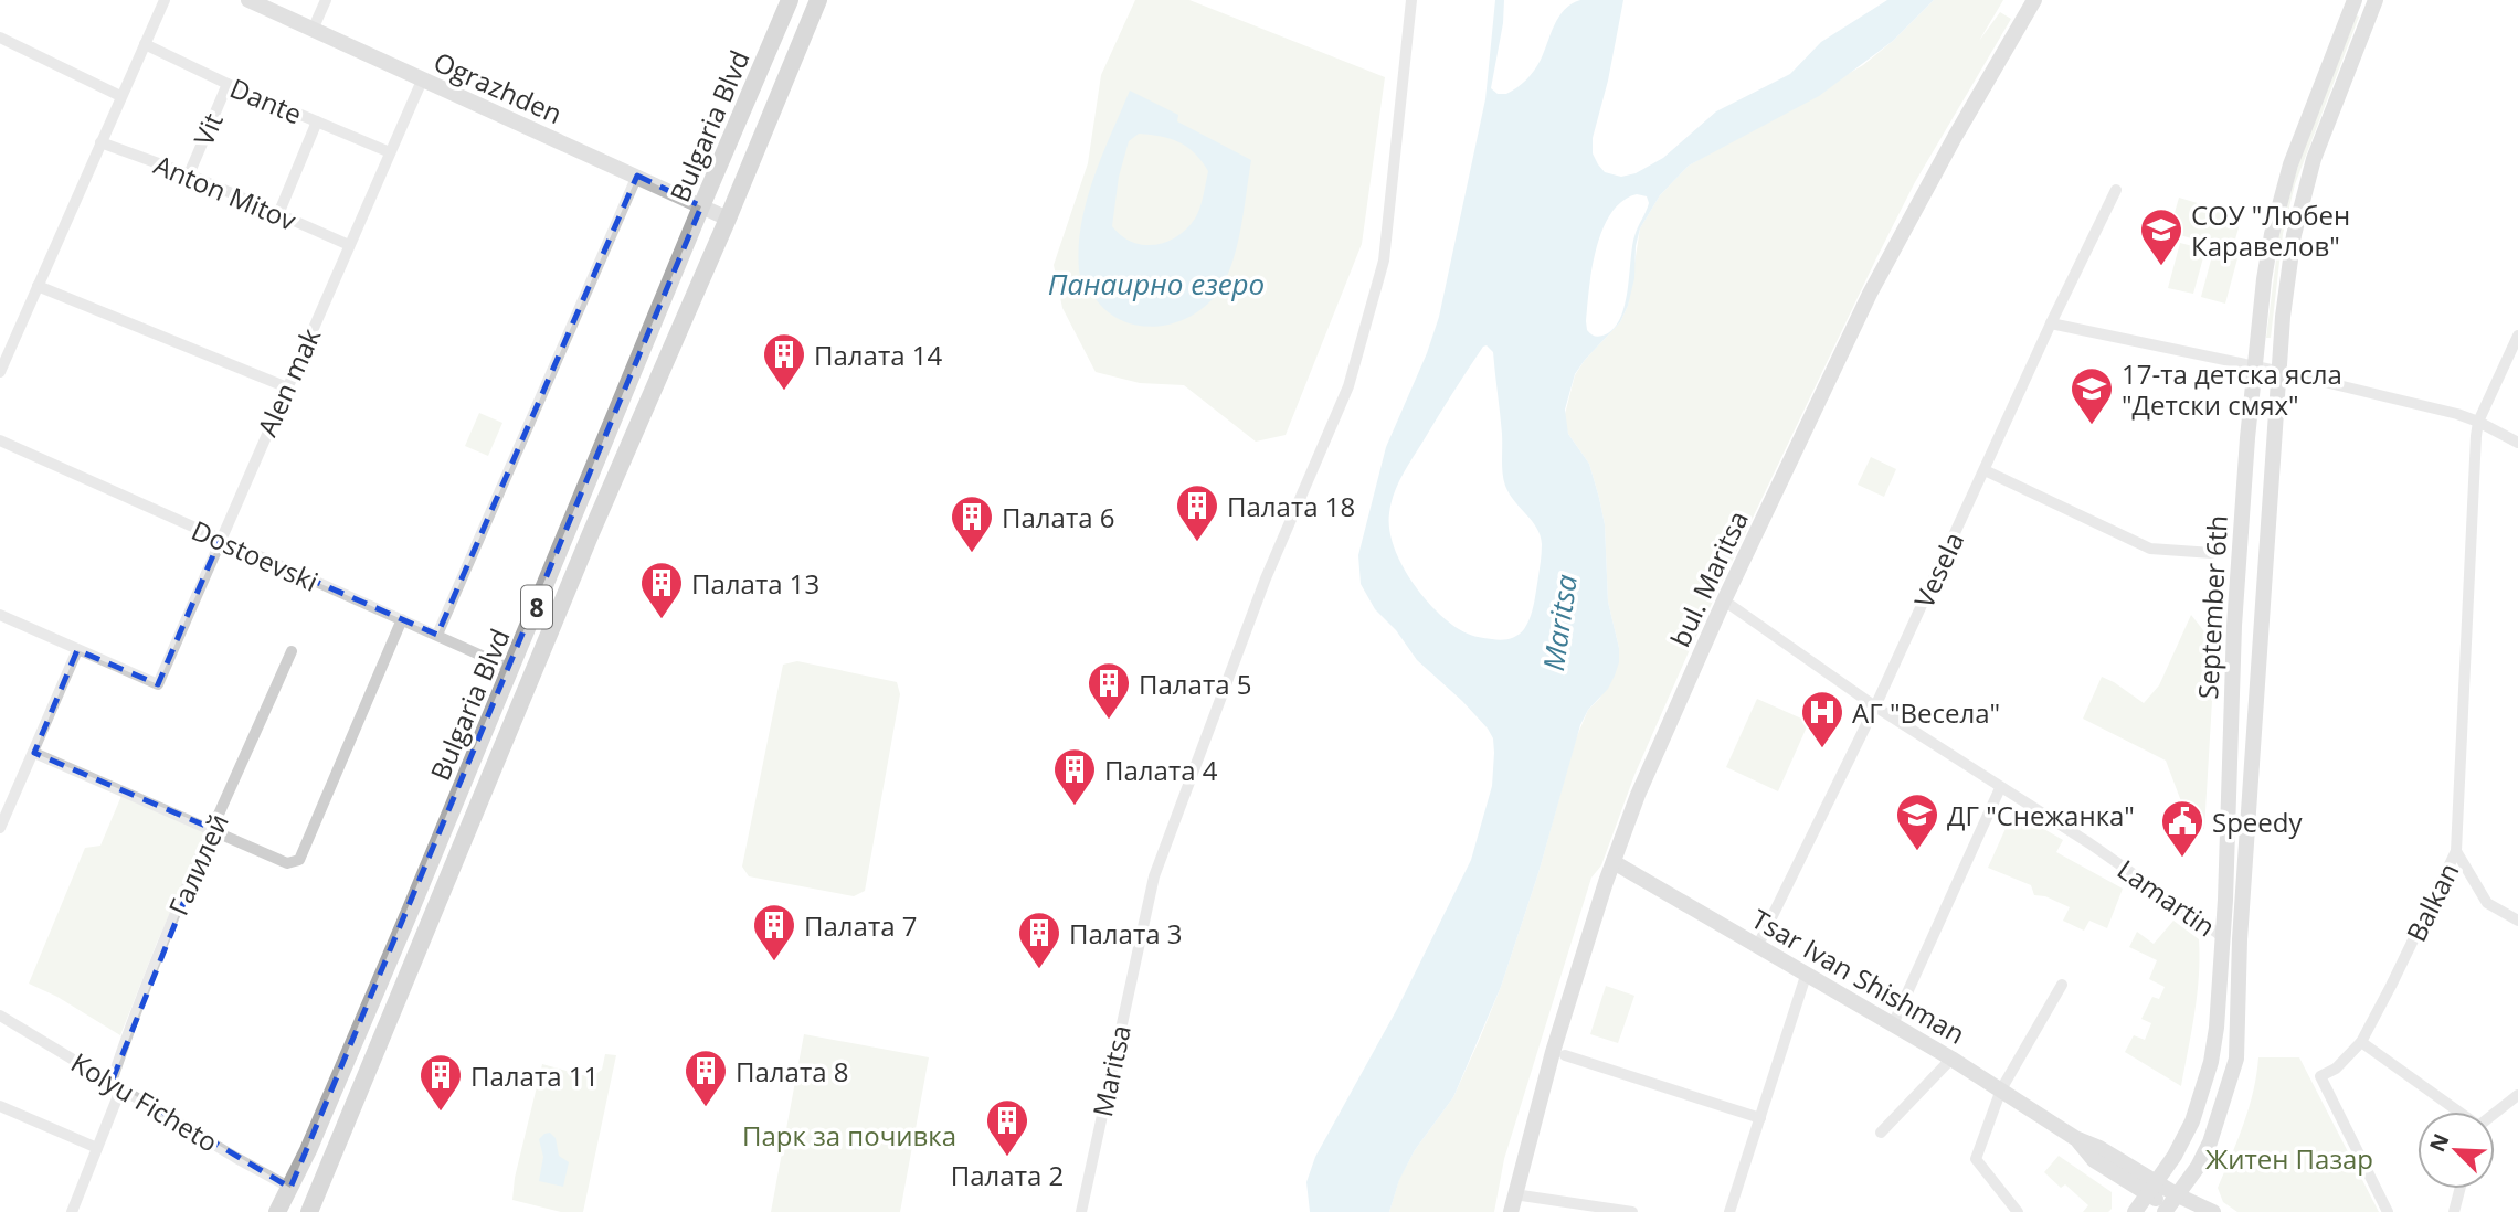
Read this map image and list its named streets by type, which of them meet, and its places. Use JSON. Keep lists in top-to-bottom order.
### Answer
{
  "streets": {
    "main road": ["Bulgaria Blvd", "8"],
    "street": [
      "Ograzhden",
      "Dante",
      "Vit",
      "Anton Mitov",
      "Alen mak",
      "Dostoevski",
      "Vesela",
      "bul. Maritsa",
      "September 6th",
      "Галилей",
      "Lamartin",
      "Balkan",
      "Tsar Ivan Shishman",
      "Maritsa",
      "Kolyu Ficheto"
    ]
  },
  "crossings": [
    ["Ograzhden", "Bulgaria Blvd"],
    ["Ograzhden", "Alen mak"],
    ["Ograzhden", "8"],
    ["Dante", "Vit"],
    ["Dante", "Alen mak"],
    ["Bulgaria Blvd", "Dostoevski"],
    ["Bulgaria Blvd", "Kolyu Ficheto"],
    ["Vit", "Anton Mitov"],
    ["Anton Mitov", "Alen mak"],
    ["Alen mak", "Dostoevski"],
    ["Vesela", "Lamartin"],
    ["Vesela", "Tsar Ivan Shishman"],
    ["bul. Maritsa", "Lamartin"],
    ["bul. Maritsa", "Tsar Ivan Shishman"],
    ["September 6th", "Lamartin"],
    ["September 6th", "Tsar Ivan Shishman"],
    ["Галилей", "Kolyu Ficheto"]
  ],
  "water": ["Панаирно езеро", "Maritsa"],
  "parks": ["Парк за почивка", "Житен Пазар"],
  "places": {
    "school or university": ["СОУ \"Любен Каравелов\"", "17-та детска ясла \"Детски смях\"", "ДГ \"Снежанка\""],
    "building": [
      "Палата 14",
      "Палата 18",
      "Палата 6",
      "Палата 13",
      "Палата 5",
      "Палата 4",
      "Палата 7",
      "Палата 3",
      "Палата 8",
      "Палата 11",
      "Палата 2"
    ],
    "hospital": ["АГ \"Весела\""],
    "public building": ["Speedy"]
  },
  "north": "top left"
}
